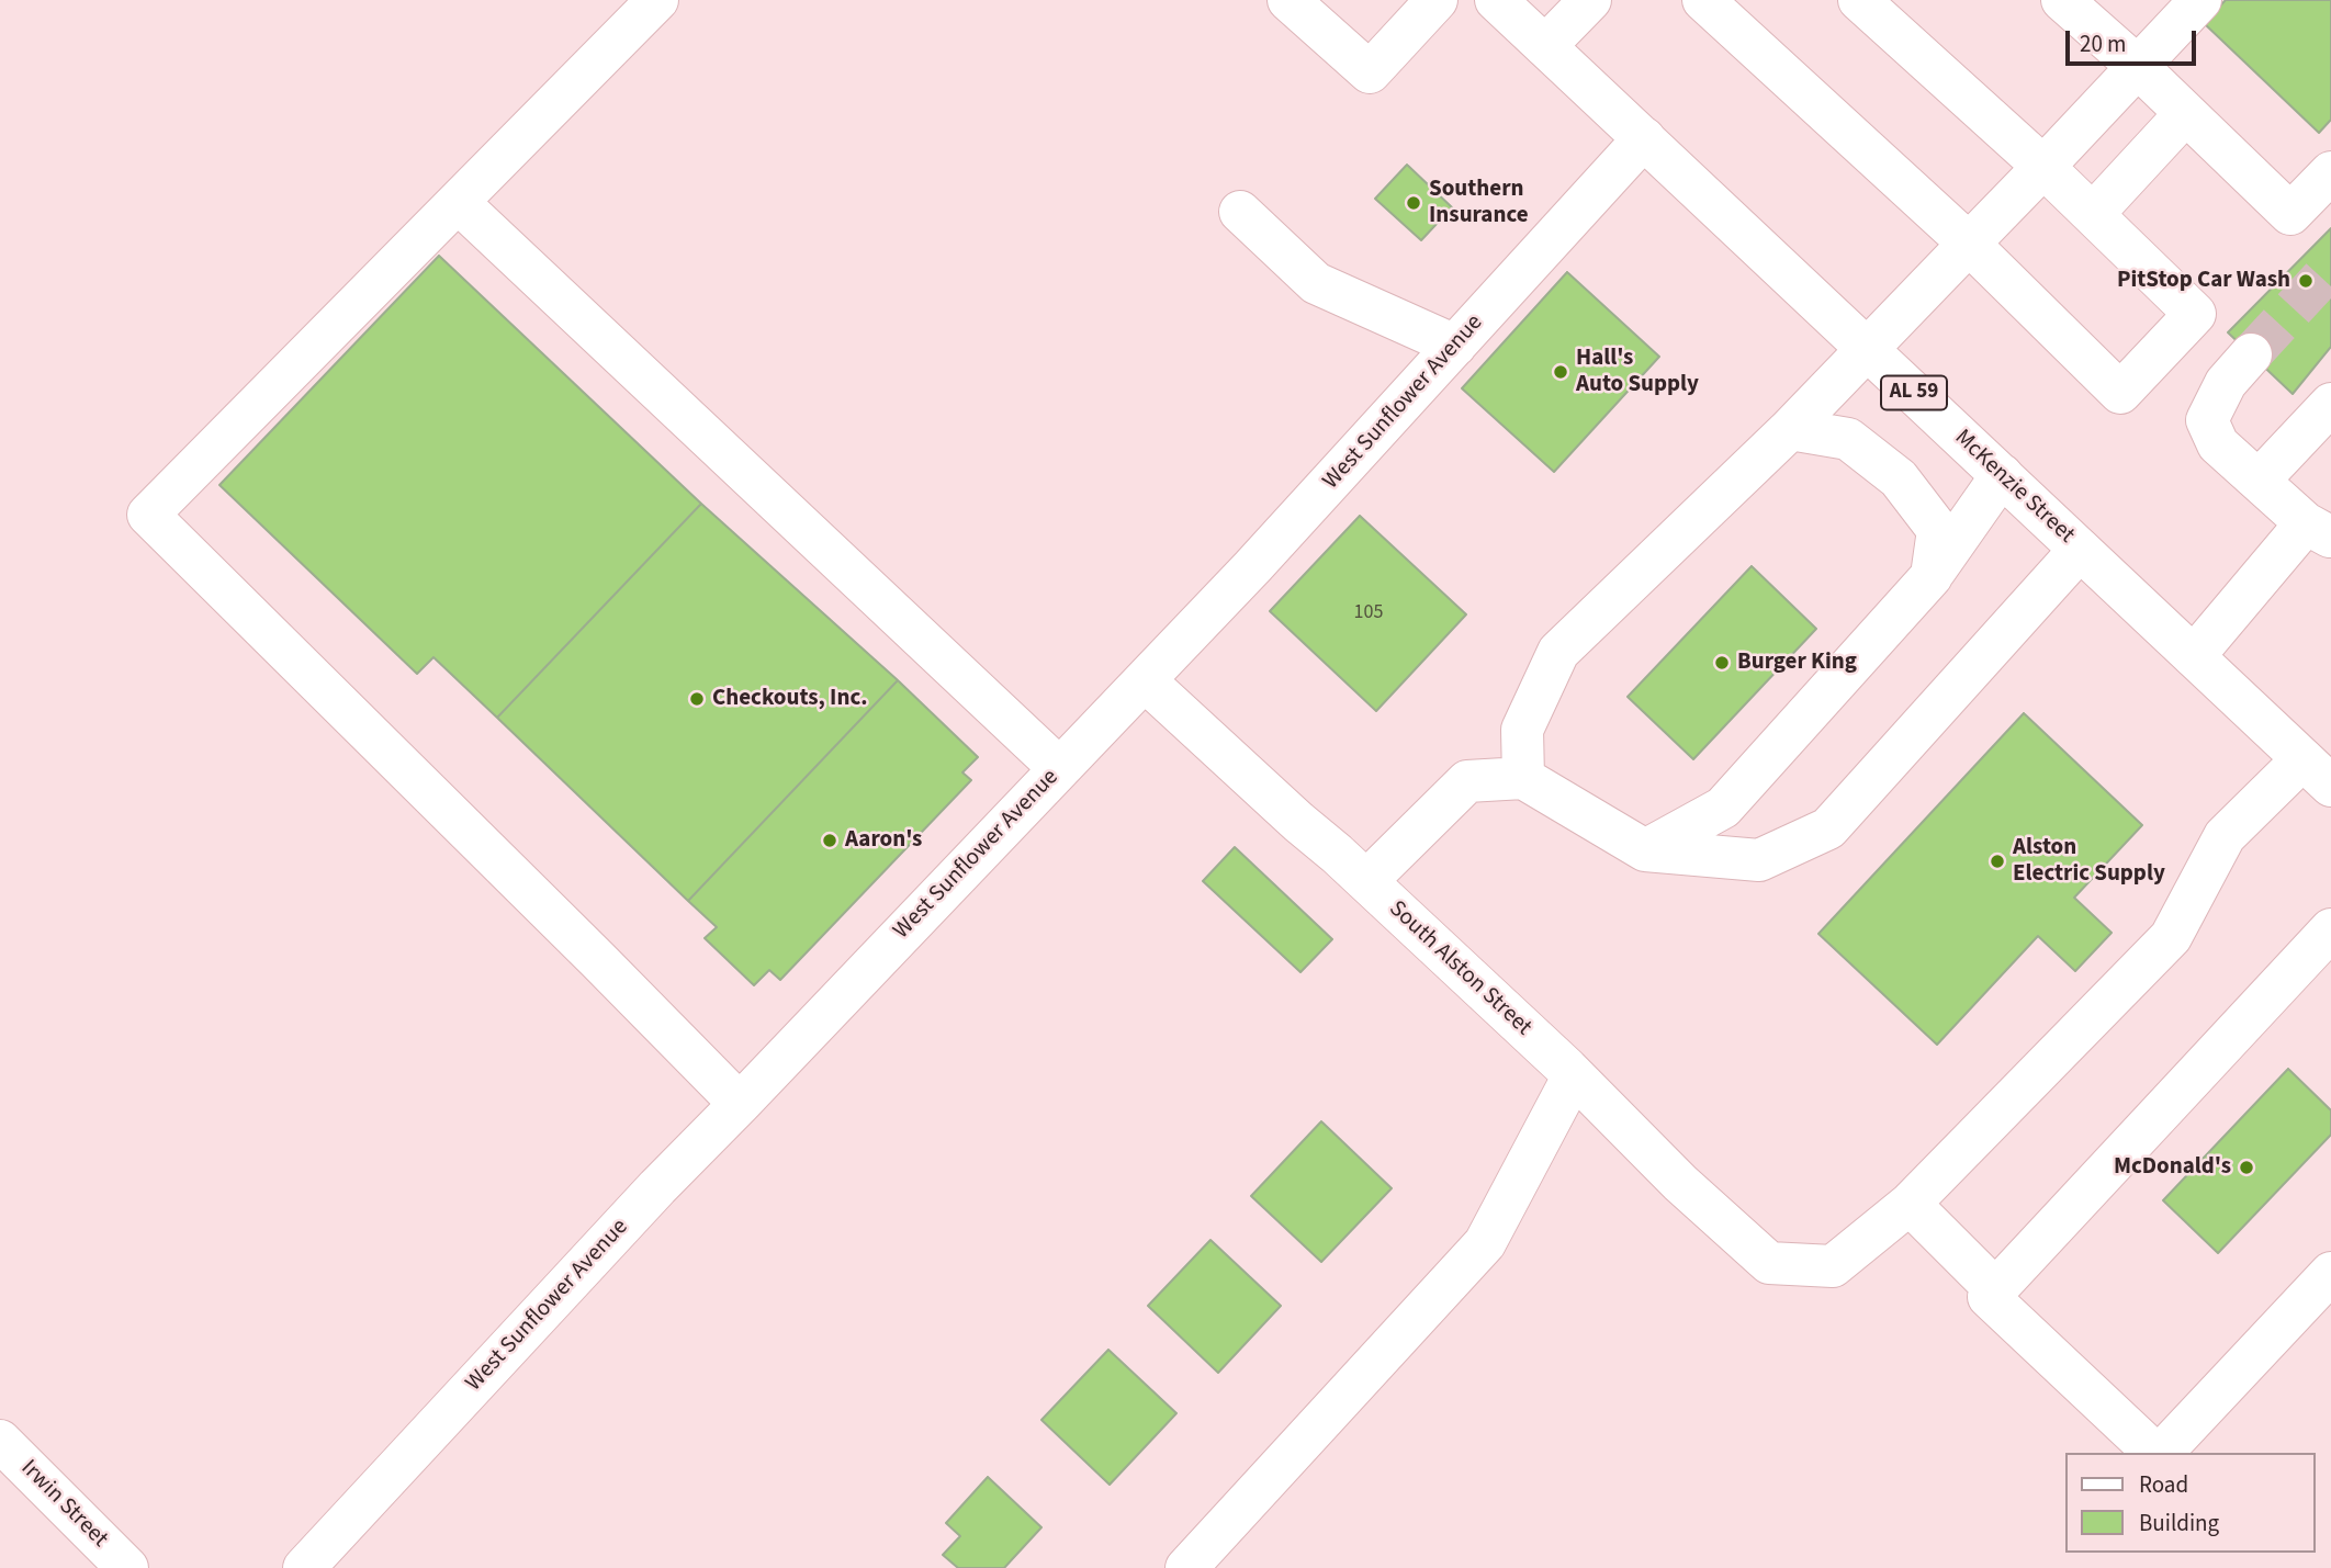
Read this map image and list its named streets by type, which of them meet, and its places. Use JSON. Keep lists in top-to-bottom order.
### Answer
{
  "streets": {
    "street": [
      "AL 59",
      "West Sunflower Avenue",
      "McKenzie Street",
      "South Alston Street",
      "Irwin Street"
    ]
  },
  "crossings": [
    ["West Sunflower Avenue", "McKenzie Street"],
    ["West Sunflower Avenue", "South Alston Street"]
  ],
  "places": [
    "Southern Insurance",
    "PitStop Car Wash",
    "Hall's Auto Supply",
    "Burger King",
    "Checkouts, Inc.",
    "Aaron's",
    "Alston Electric Supply",
    "McDonald's"
  ],
  "house_numbers": ["105"],
  "legend": ["Road", "Building"],
  "scale_bar": "20 m"
}
